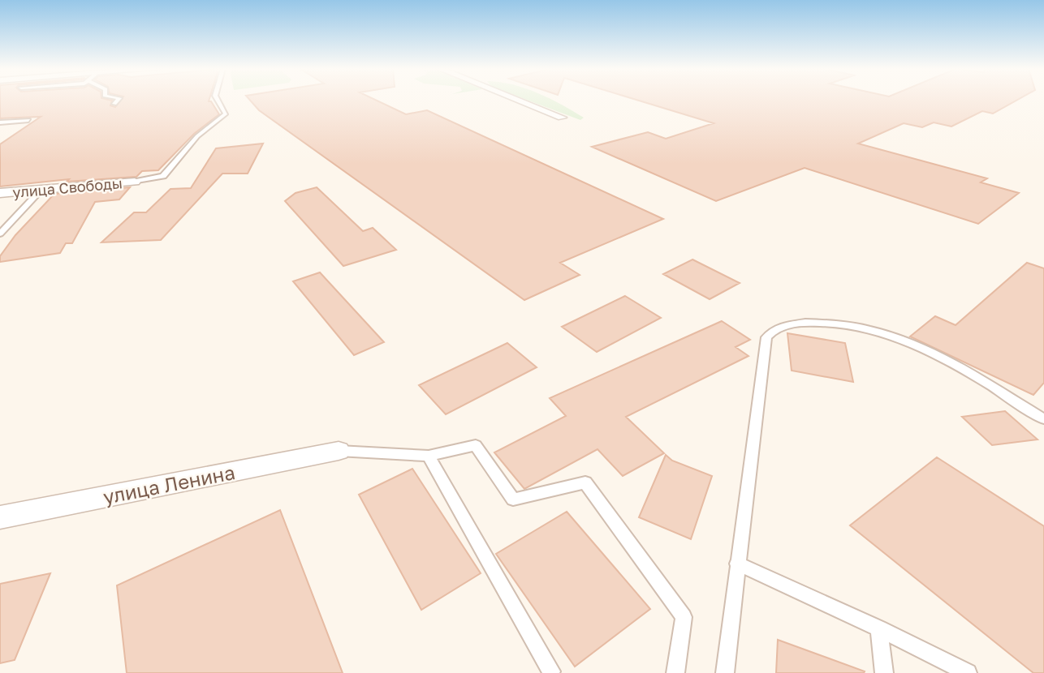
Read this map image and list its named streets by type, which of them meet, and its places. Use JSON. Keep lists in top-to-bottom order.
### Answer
{
  "streets": {
    "street": ["улица Свободы", "улица Ленина"]
  }
}
